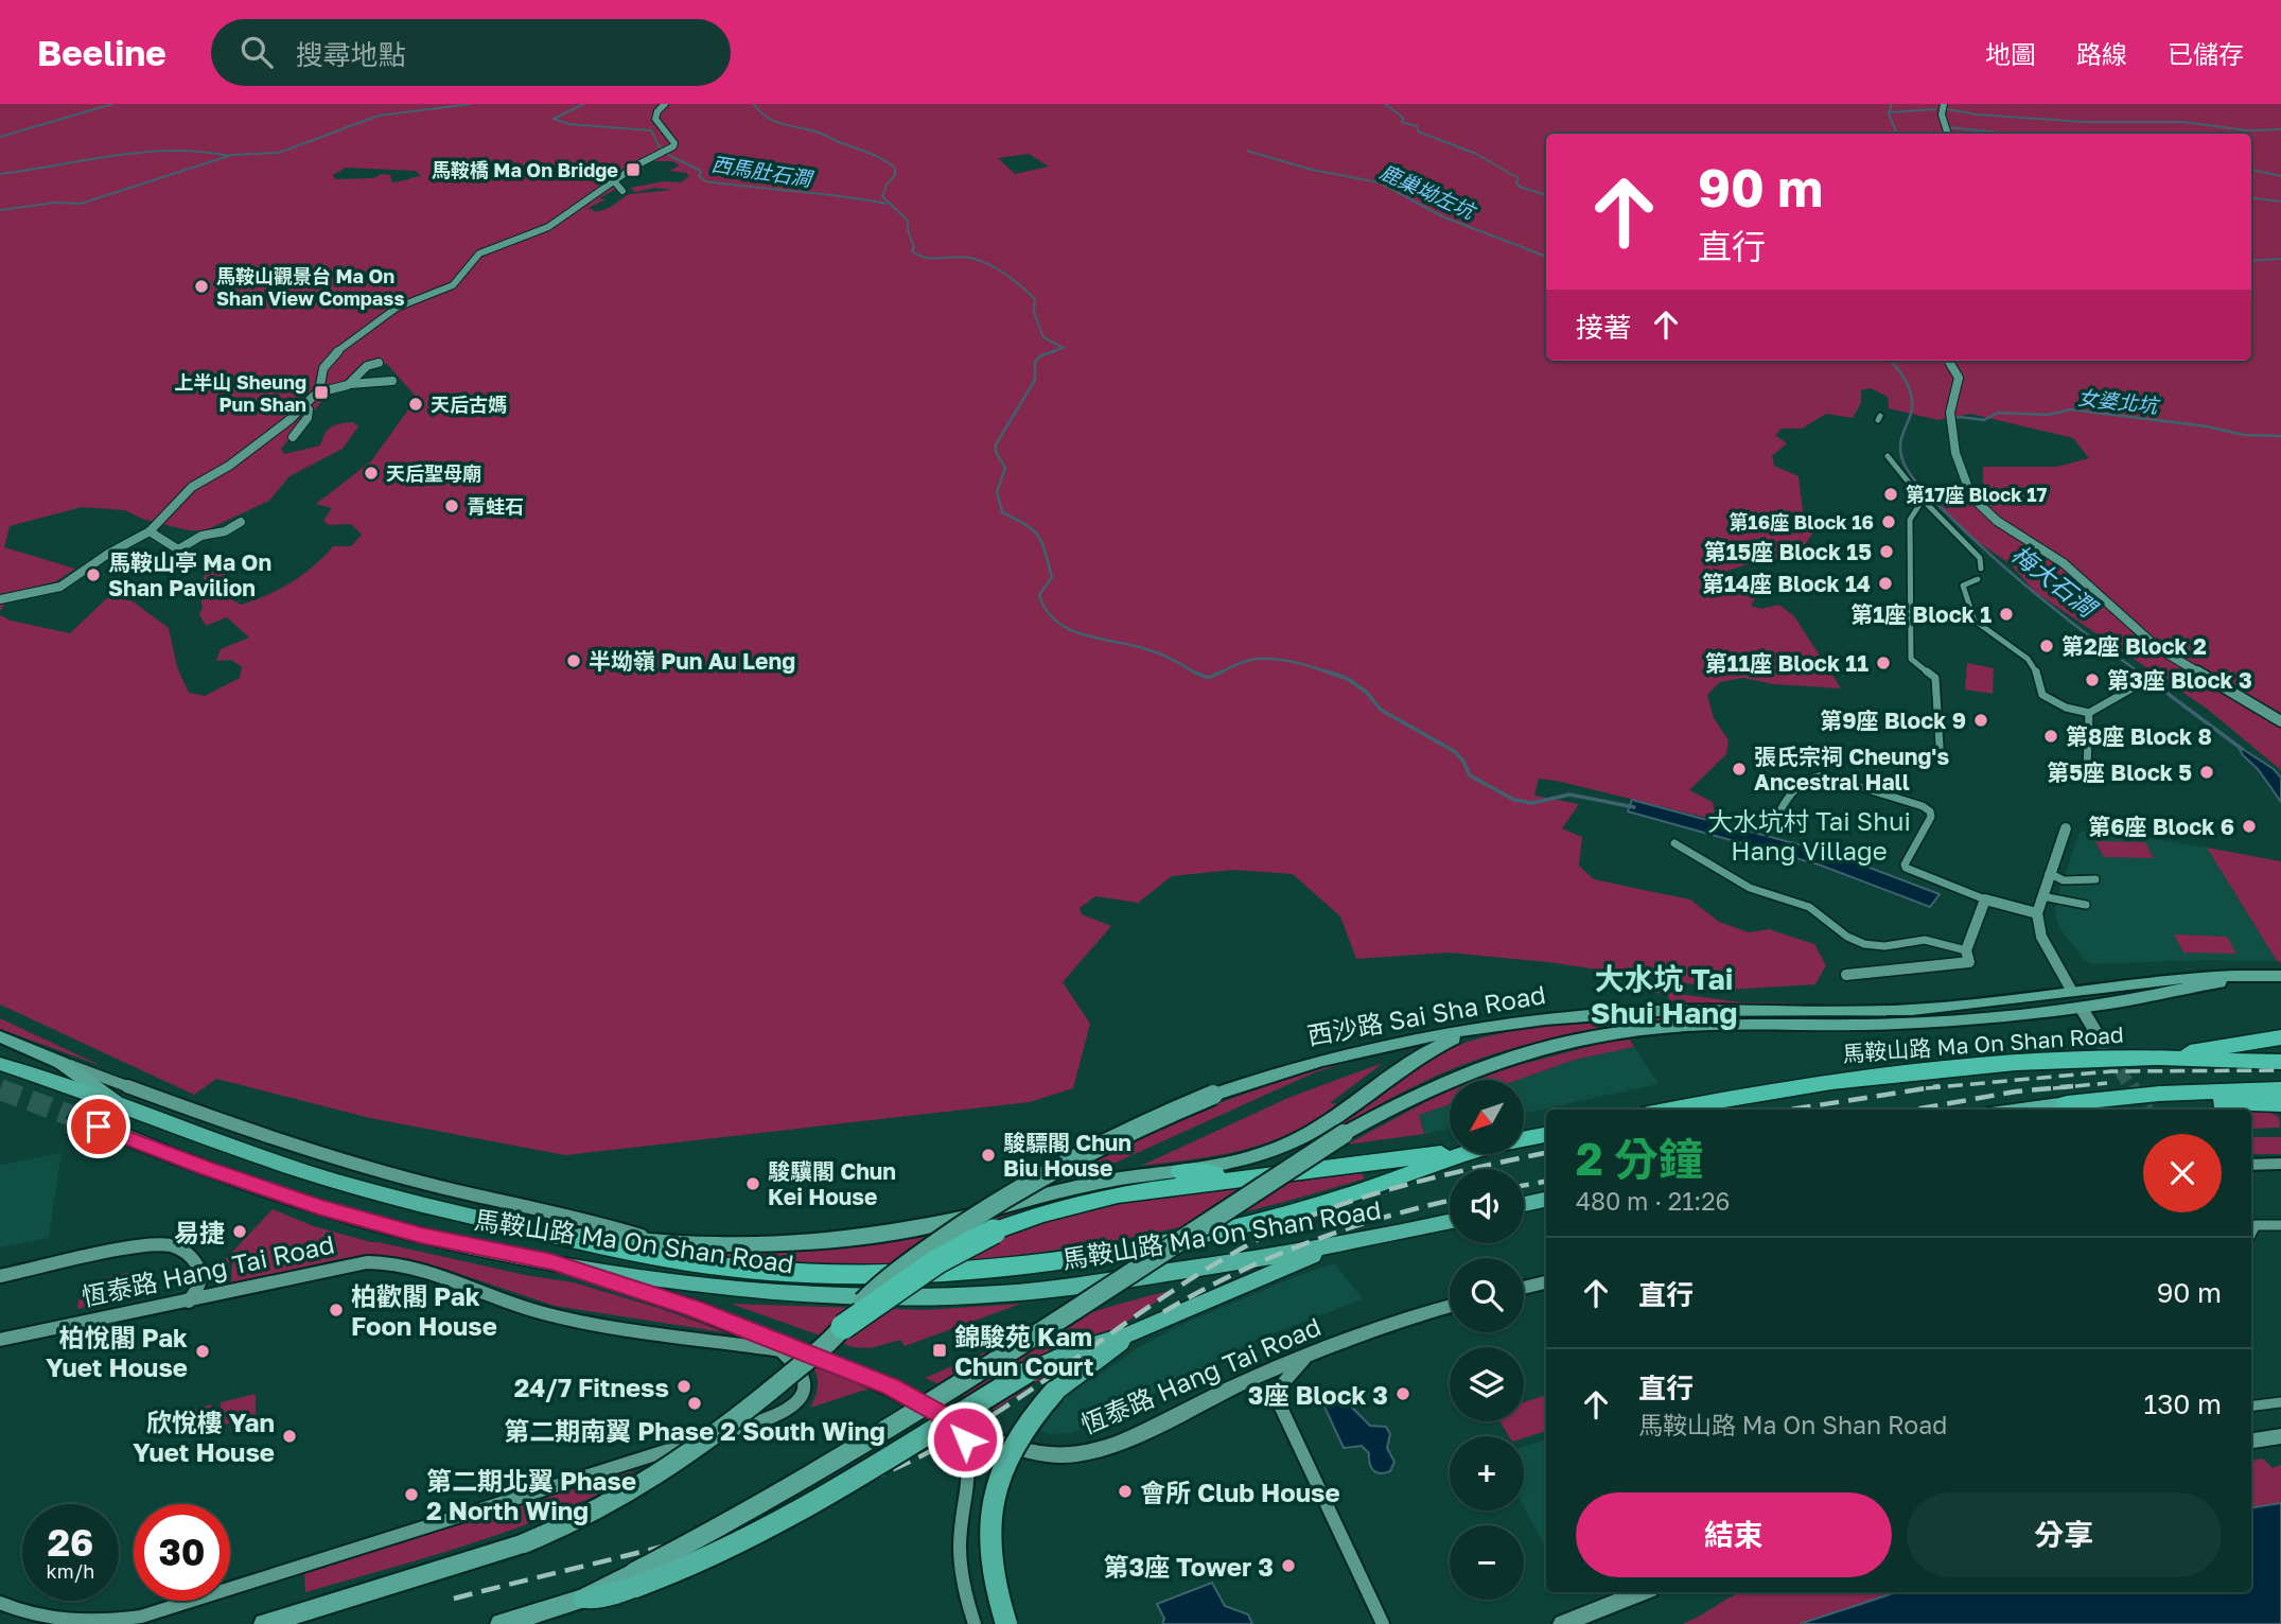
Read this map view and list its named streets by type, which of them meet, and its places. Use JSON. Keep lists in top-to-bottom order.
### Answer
{
  "streets": {
    "highway": ["馬鞍山路 Ma On Shan Road"],
    "main road": ["西沙路 Sai Sha Road"],
    "street": ["恆泰路 Hang Tai Road"]
  },
  "crossings": [
    ["西沙路 Sai Sha Road", "馬鞍山路 Ma On Shan Road"]
  ],
  "districts": ["大水坑村 Tai Shui Hang Village", "大水坑 Tai Shui Hang"],
  "water": [
    "西馬肚石澗",
    "鹿巢坳左坑",
    "女婆北坑",
    "梅大石澗"
  ],
  "places": {
    "transit": ["馬鞍橋 Ma On Bridge", "上半山 Sheung Pun Shan", "錦駿苑 Kam Chun Court"],
    "other": [
      "馬鞍山觀景台 Ma On Shan View Compass",
      "天后古媽",
      "天后聖母廟",
      "第17座 Block 17",
      "青蛙石",
      "第16座 Block 16",
      "第15座 Block 15",
      "馬鞍山亭 Ma On Shan Pavilion",
      "第14座 Block 14",
      "第1座 Block 1",
      "第2座 Block 2",
      "半坳嶺 Pun Au Leng",
      "第11座 Block 11",
      "第3座 Block 3",
      "第9座 Block 9",
      "第8座 Block 8",
      "張氏宗祠 Cheung's Ancestral Hall",
      "第5座 Block 5",
      "第6座 Block 6",
      "駿驃閣 Chun Biu House",
      "駿驥閣 Chun Kei House",
      "易捷",
      "柏歡閣 Pak Foon House",
      "柏悅閣 Pak Yuet House",
      "24/7 Fitness",
      "3座 Block 3",
      "第二期南翼 Phase 2 South Wing",
      "欣悅樓 Yan Yuet House",
      "會所 Club House",
      "第二期北翼 Phase 2 North Wing",
      "第3座 Tower 3"
    ]
  },
  "north": "bottom left",
  "page": {
    "header": "Beeline",
    "search": "搜尋地點",
    "nav": ["地圖", "路線", "已儲存"],
    "turn": ["90 m", "直行"],
    "then": "接著",
    "map_buttons": ["+", "−"],
    "heading": ["2 分鐘", "480 m · 21:26"],
    "list": [
      {
        "name": "直行",
        "value": "90 m"
      },
      {
        "name": "直行",
        "note": "馬鞍山路 Ma On Shan Road",
        "value": "130 m"
      }
    ],
    "buttons": ["結束", "分享"],
    "speed": "26 km/h",
    "limit": "30"
  }
}
